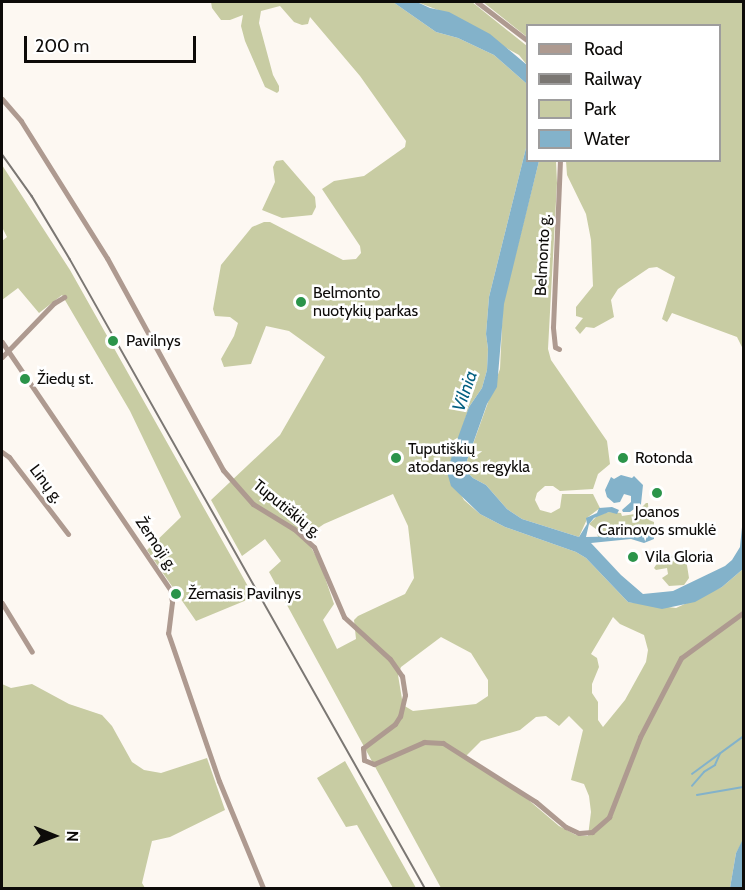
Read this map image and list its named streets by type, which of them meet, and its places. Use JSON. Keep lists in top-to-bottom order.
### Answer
{
  "streets": {
    "street": [
      "Belmonto g.",
      "Linų g.",
      "Tuputiškių g.",
      "Žemoji g."
    ]
  },
  "water": ["Vilnia"],
  "places": [
    "Belmonto nuotykių parkas",
    "Pavilnys",
    "Žiedų st.",
    "Tuputiškių atodangos regykla",
    "Rotonda",
    "Joanos Carinovos smuklė",
    "Vila Gloria",
    "Žemasis Pavilnys"
  ],
  "legend": [
    "Road",
    "Railway",
    "Park",
    "Water"
  ],
  "scale_bar": "200 m",
  "north": "right"
}
